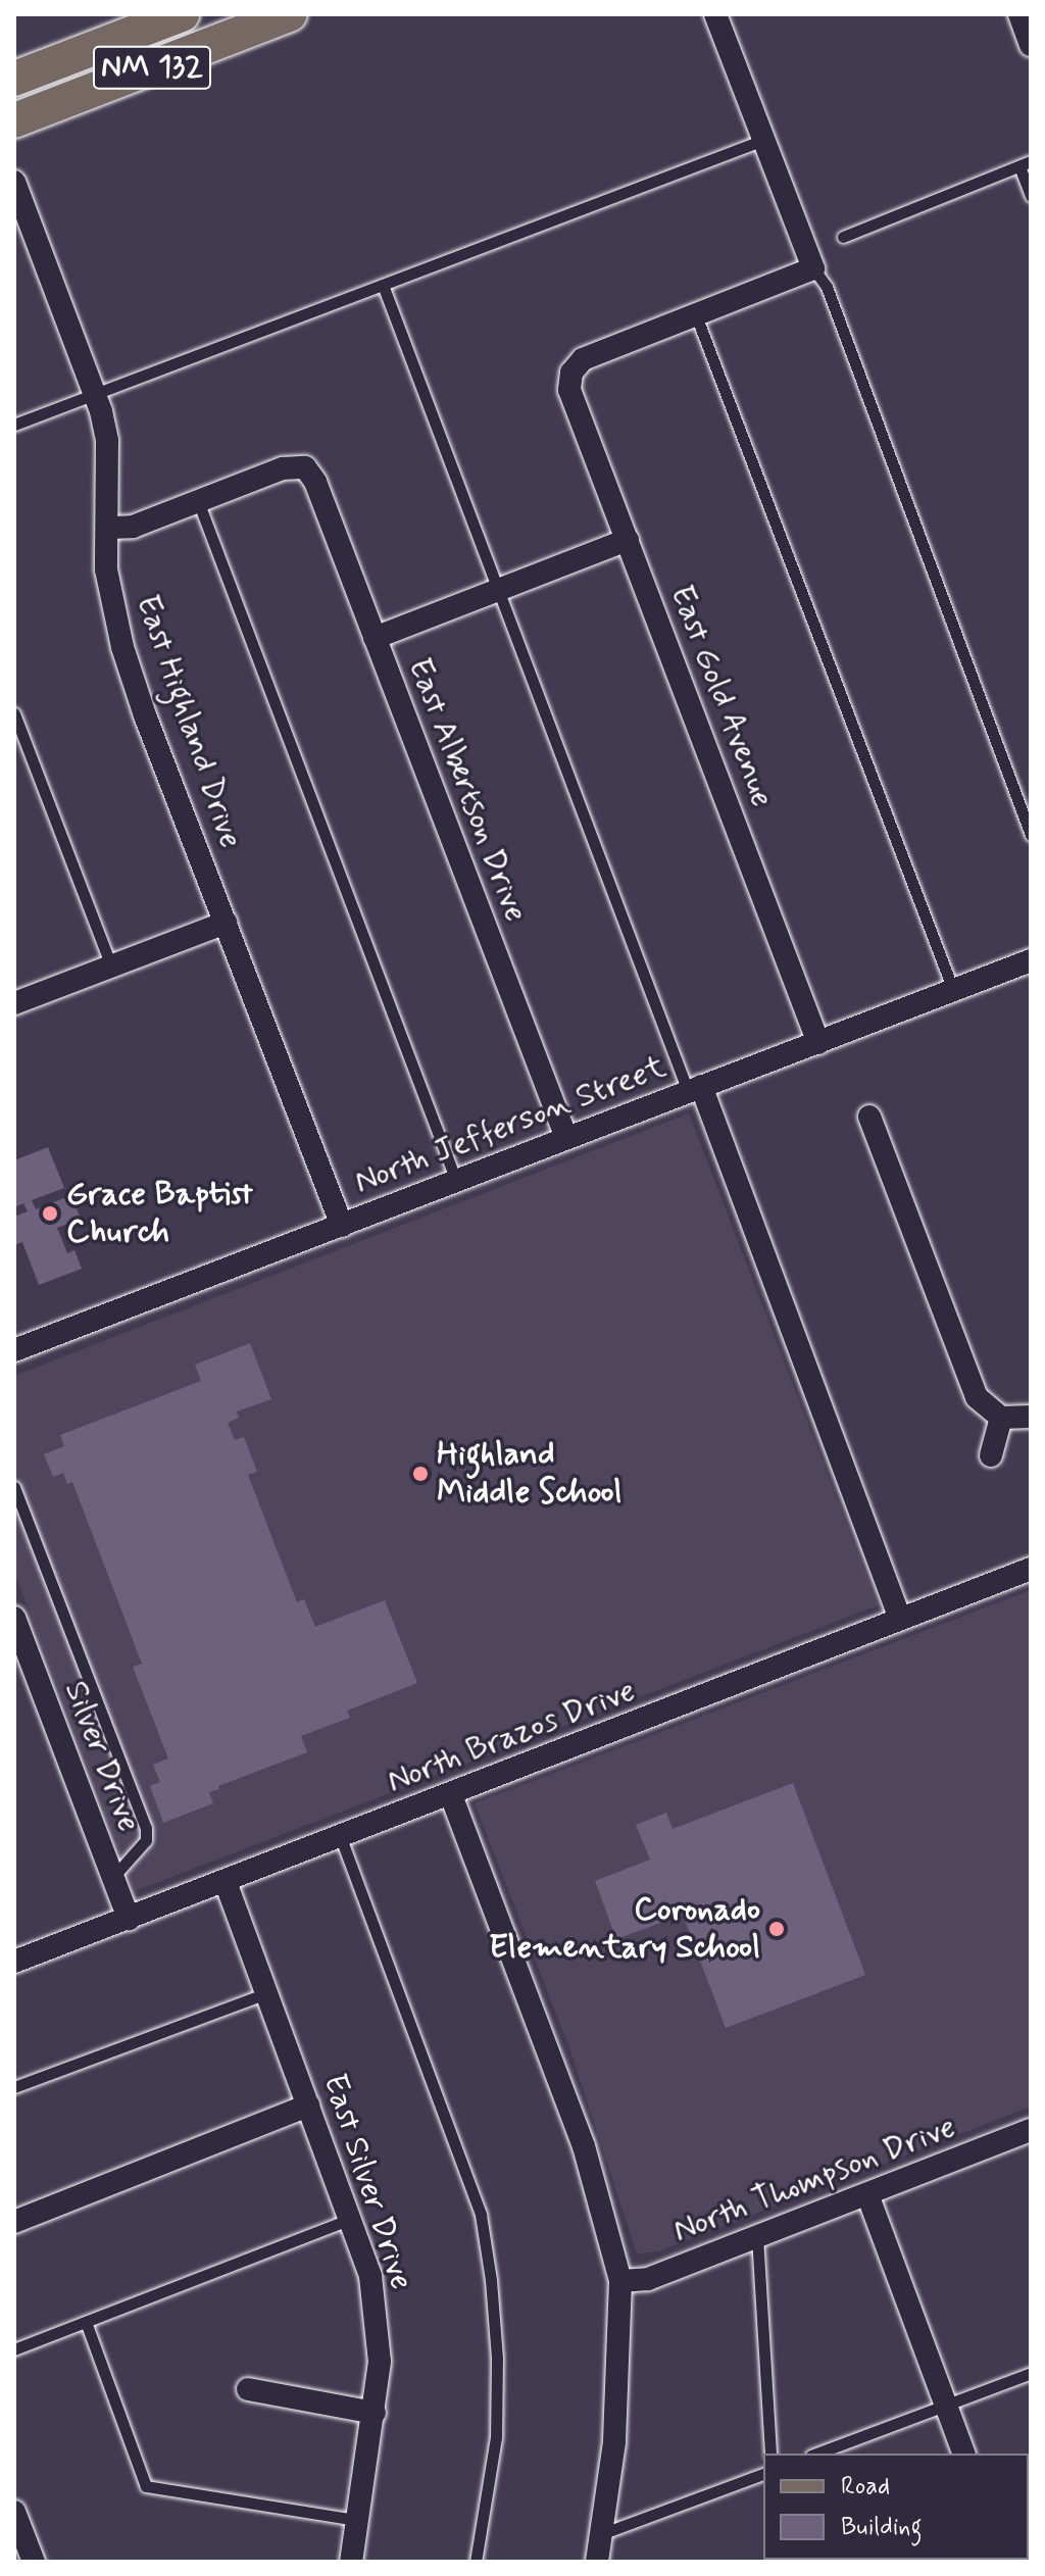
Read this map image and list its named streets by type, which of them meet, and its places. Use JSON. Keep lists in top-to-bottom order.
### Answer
{
  "streets": {
    "main road": ["NM 132"],
    "street": [
      "East Gold Avenue",
      "East Highland Drive",
      "East Albertson Drive",
      "North Jefferson Street",
      "North Brazos Drive",
      "Silver Drive",
      "North Thompson Drive",
      "East Silver Drive"
    ]
  },
  "crossings": [
    ["East Gold Avenue", "North Jefferson Street"],
    ["East Highland Drive", "North Jefferson Street"],
    ["East Albertson Drive", "North Jefferson Street"],
    ["North Brazos Drive", "Silver Drive"],
    ["North Brazos Drive", "East Silver Drive"]
  ],
  "places": ["Grace Baptist Church", "Highland Middle School", "Coronado Elementary School"],
  "legend": ["Road", "Building"]
}
